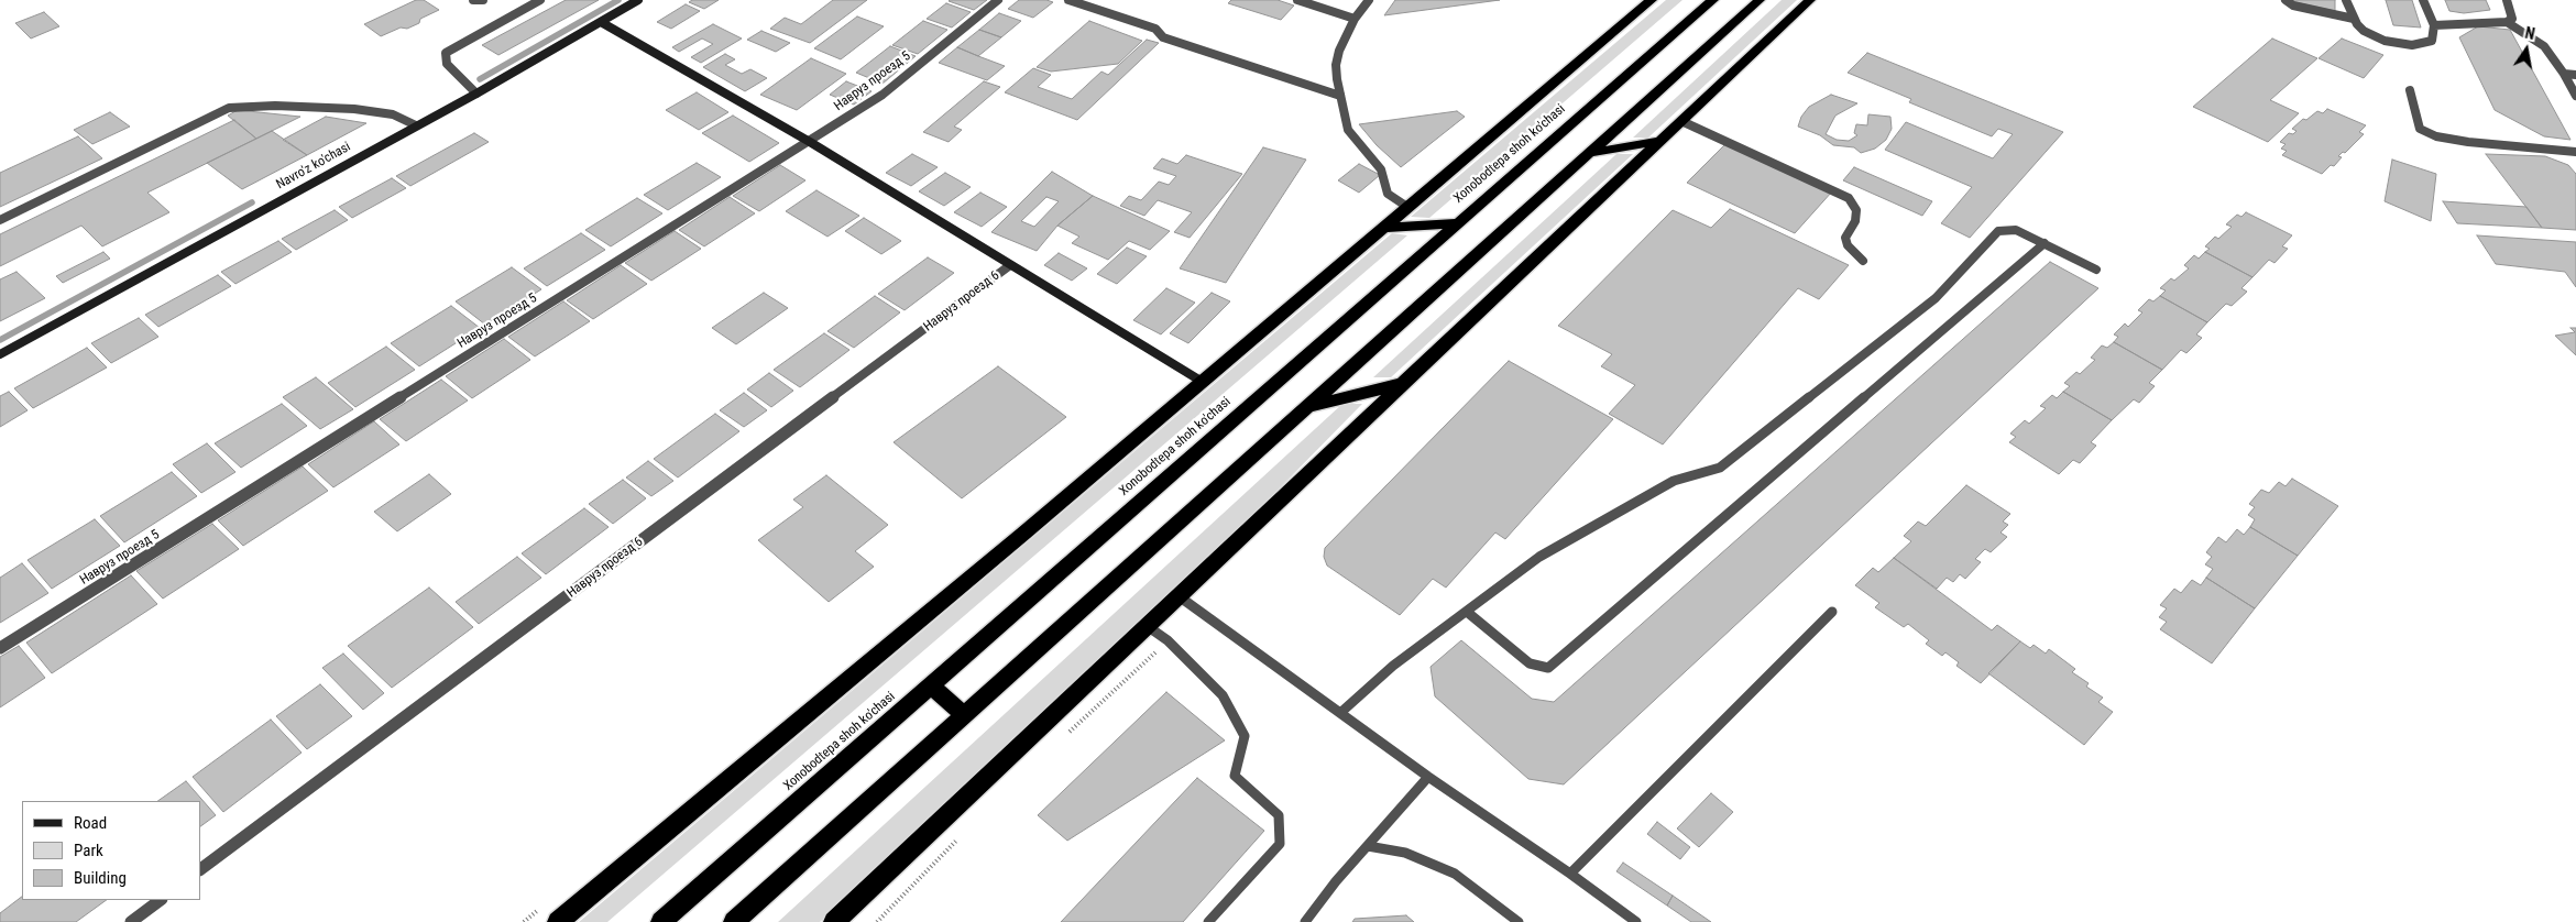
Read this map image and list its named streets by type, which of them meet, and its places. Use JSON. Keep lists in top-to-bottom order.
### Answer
{
  "streets": {
    "highway": ["Xonobodtepa shoh ko'chasi"],
    "street": ["Навруз проезд 5", "Navro'z ko'chasi", "Навруз проезд 6"]
  },
  "legend": ["Road", "Park", "Building"],
  "north": "top"
}
